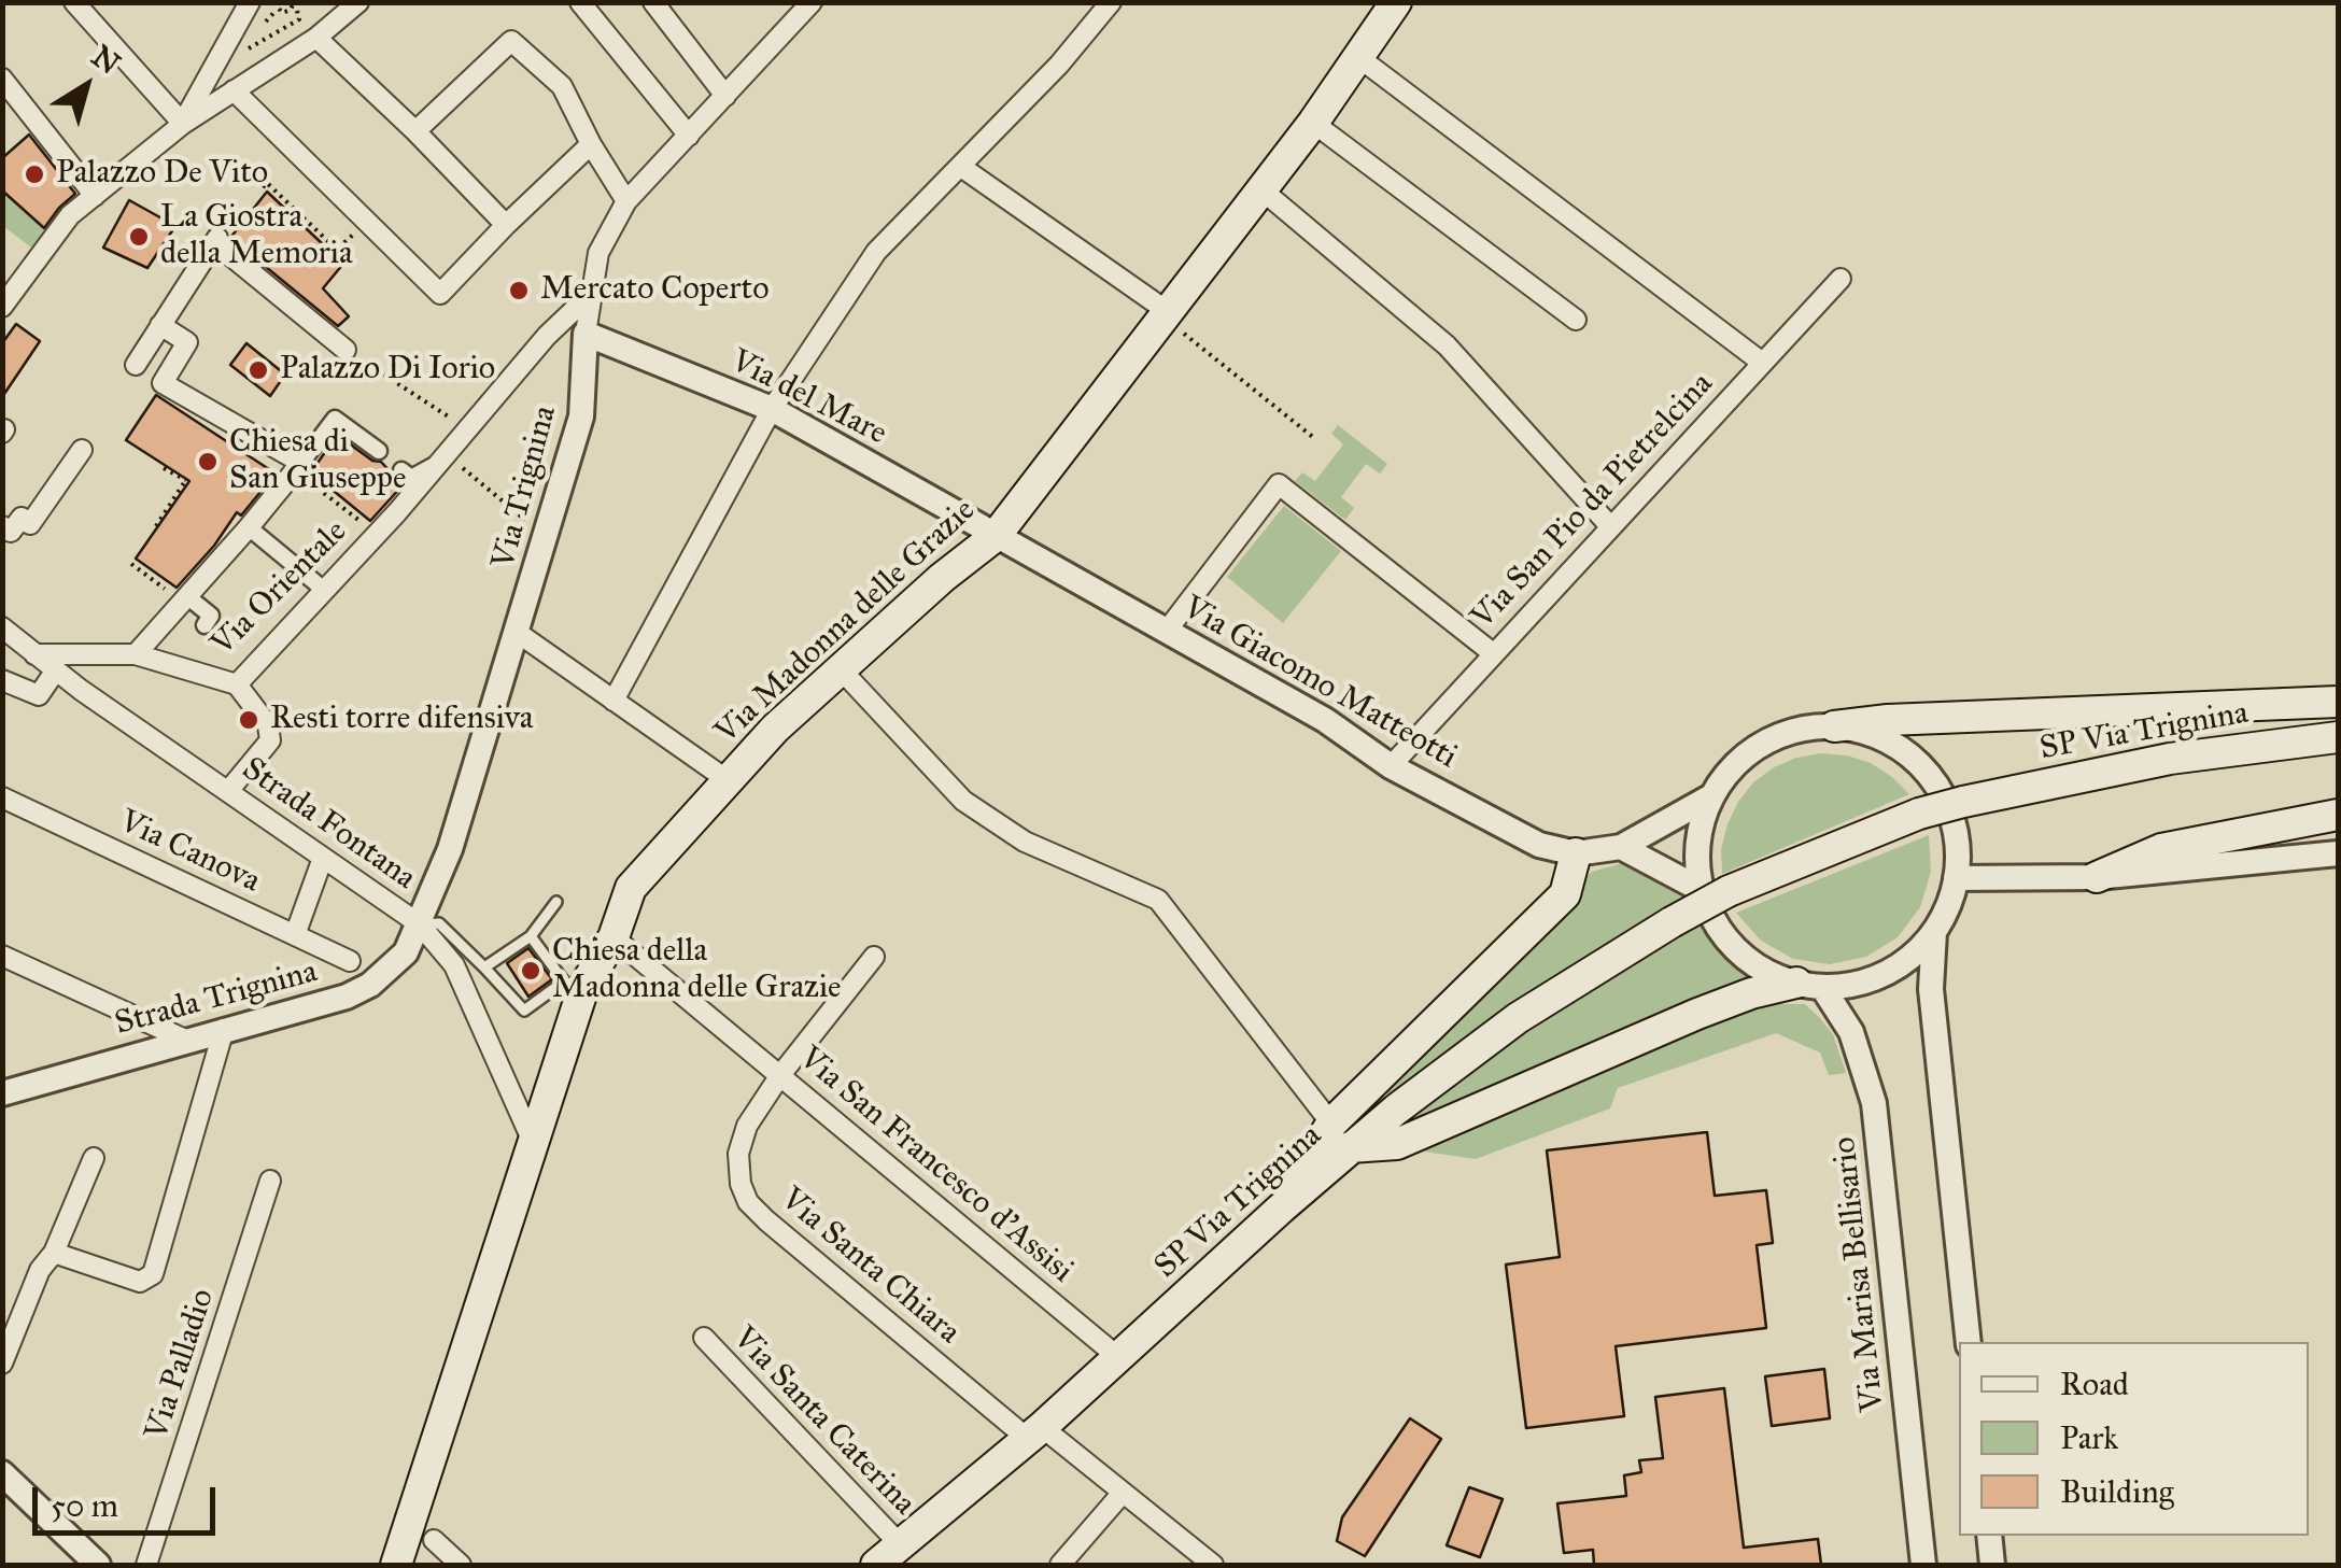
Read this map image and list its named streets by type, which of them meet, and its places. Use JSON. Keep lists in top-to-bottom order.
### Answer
{
  "streets": {
    "main road": ["Via Madonna delle Grazie", "SP Via Trignina"],
    "street": [
      "Via del Mare",
      "Via Trignina",
      "Via San Pio da Pietrelcina",
      "Via Orientale",
      "Via Giacomo Matteotti",
      "Strada Fontana",
      "Via Canova",
      "Strada Trignina",
      "Via San Francesco d'Assisi",
      "Via Santa Chiara",
      "Via Marisa Bellisario",
      "Via Palladio",
      "Via Santa Caterina"
    ]
  },
  "crossings": [
    ["Via del Mare", "Via Trignina"],
    ["Via del Mare", "Via Madonna delle Grazie"],
    ["Via del Mare", "Via Giacomo Matteotti"],
    ["Via Trignina", "Via Orientale"],
    ["Via Trignina", "Strada Fontana"],
    ["Via Trignina", "Strada Trignina"],
    ["Via San Pio da Pietrelcina", "Via Giacomo Matteotti"],
    ["Via Orientale", "Strada Fontana"],
    ["Via Madonna delle Grazie", "Via Giacomo Matteotti"],
    ["Via Madonna delle Grazie", "Strada Fontana"],
    ["Via Madonna delle Grazie", "Via San Francesco d'Assisi"],
    ["Via Giacomo Matteotti", "SP Via Trignina"],
    ["Via Giacomo Matteotti", "Via Marisa Bellisario"],
    ["SP Via Trignina", "Via San Francesco d'Assisi"],
    ["SP Via Trignina", "Via Santa Chiara"],
    ["SP Via Trignina", "Via Marisa Bellisario"],
    ["SP Via Trignina", "Via Santa Caterina"],
    ["Strada Fontana", "Strada Trignina"],
    ["Via San Francesco d'Assisi", "Via Santa Chiara"]
  ],
  "places": [
    "Palazzo De Vito",
    "La Giostra della Memoria",
    "Mercato Coperto",
    "Palazzo Di Iorio",
    "Chiesa di San Giuseppe",
    "Resti torre difensiva",
    "Chiesa della Madonna delle Grazie"
  ],
  "legend": ["Road", "Park", "Building"],
  "scale_bar": "50 m",
  "north": "top right"
}
